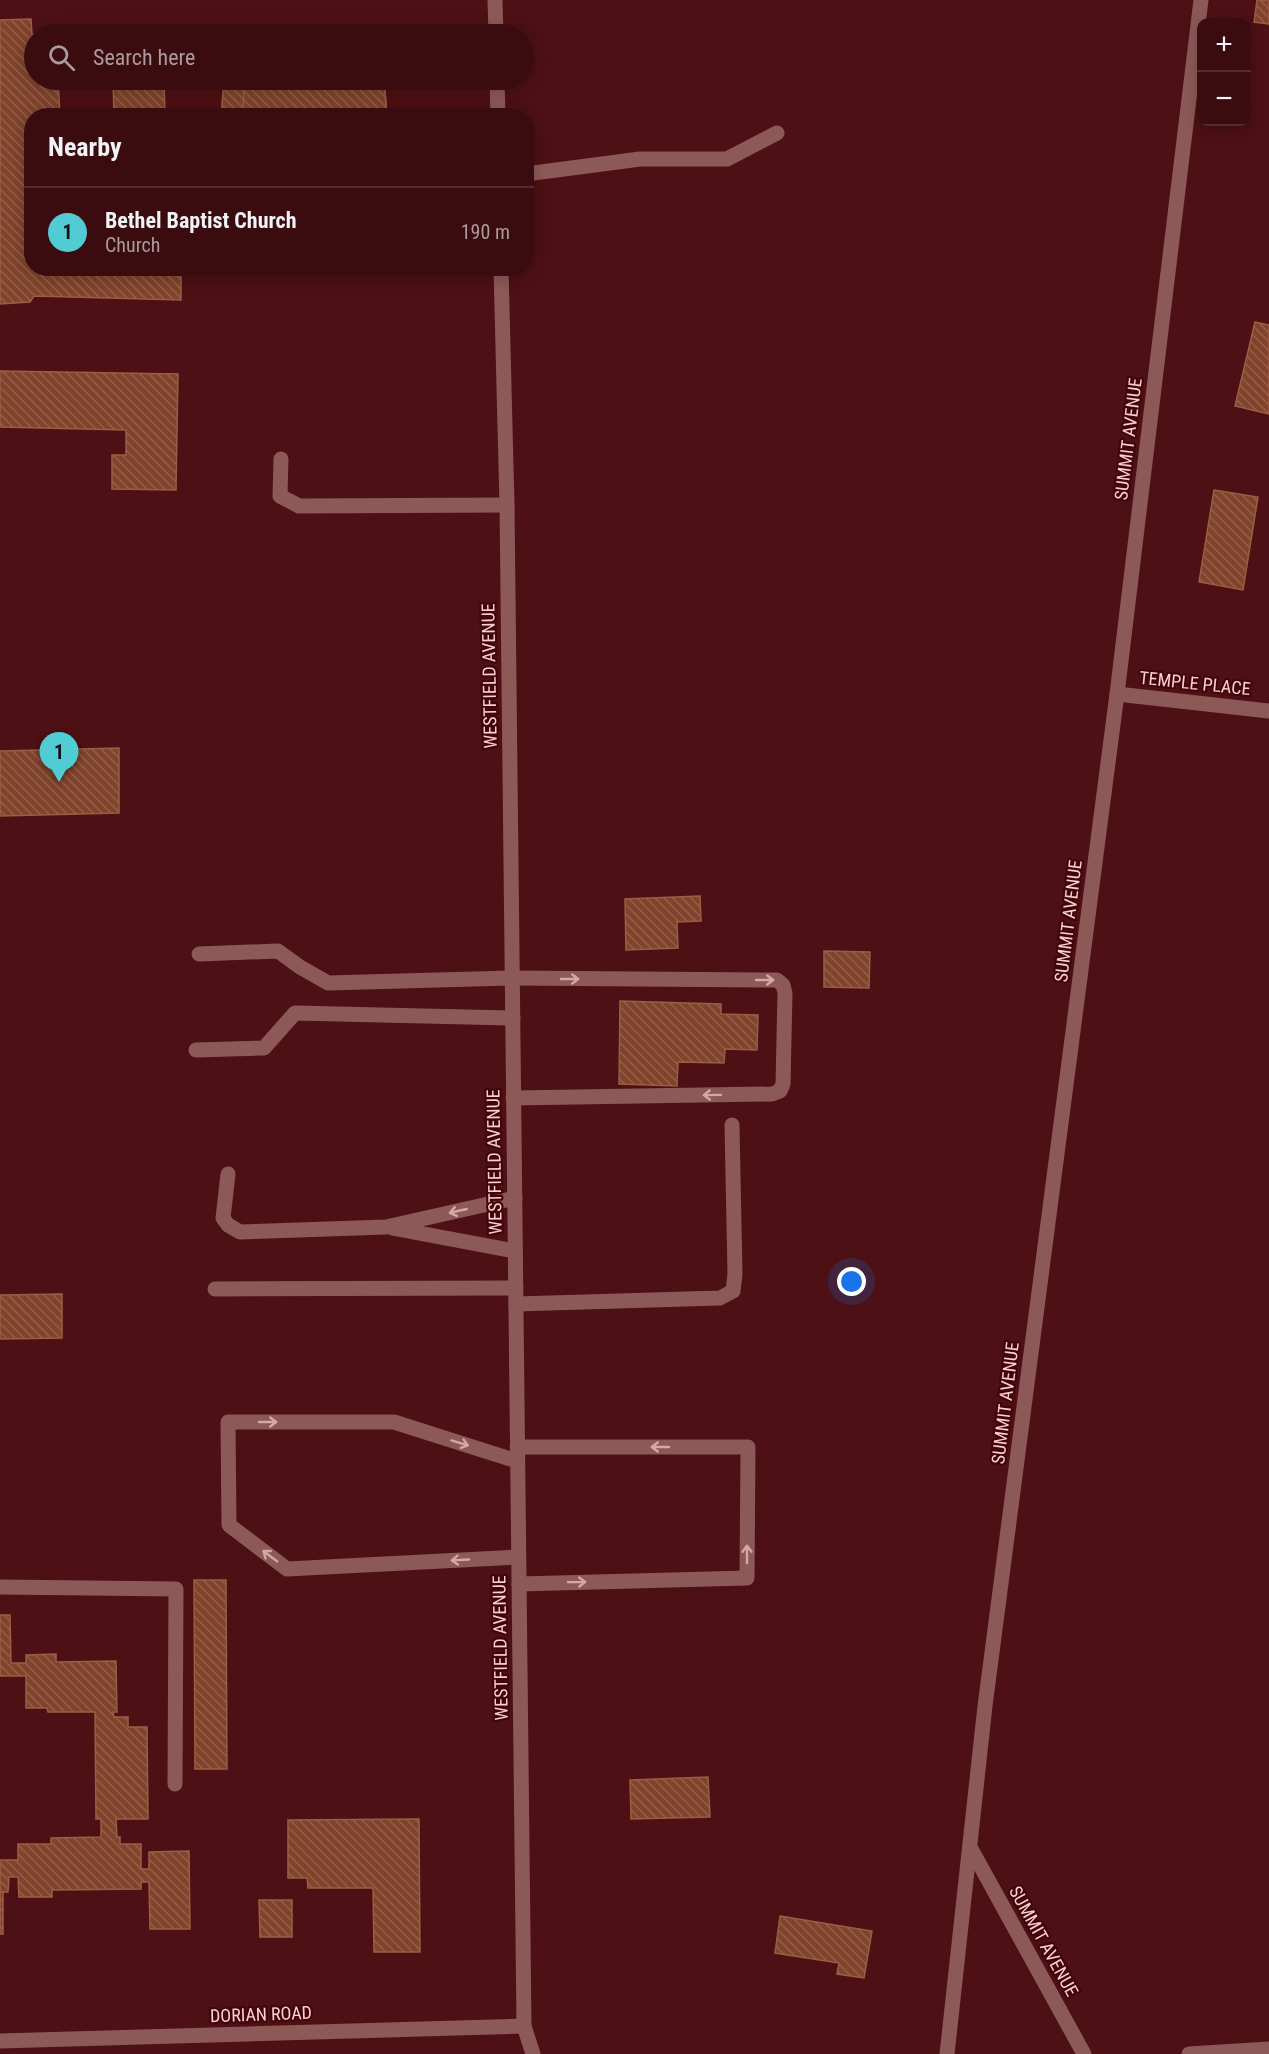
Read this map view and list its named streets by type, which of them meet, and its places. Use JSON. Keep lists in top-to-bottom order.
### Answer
{
  "streets": {
    "street": [
      "SUMMIT AVENUE",
      "WESTFIELD AVENUE",
      "TEMPLE PLACE",
      "DORIAN ROAD"
    ]
  },
  "crossings": [
    ["SUMMIT AVENUE", "TEMPLE PLACE"],
    ["WESTFIELD AVENUE", "DORIAN ROAD"]
  ],
  "page": {
    "map_buttons": ["+", "−"],
    "search": "Search here",
    "heading": "Nearby",
    "list": [
      {
        "mark": "1",
        "name": "Bethel Baptist Church",
        "note": "Church",
        "value": "190 m"
      }
    ],
    "pins": "1"
  }
}
